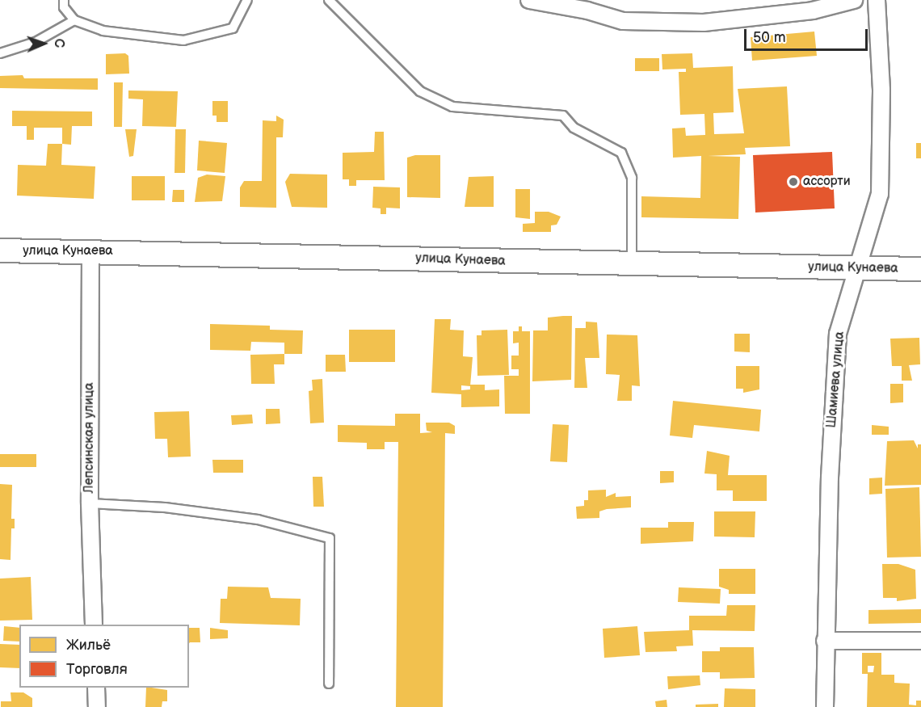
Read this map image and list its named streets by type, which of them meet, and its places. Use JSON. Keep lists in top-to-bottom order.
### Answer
{
  "streets": {
    "main road": ["улица Кунаева"],
    "street": ["Шамиева улица", "Лепсинская улица"]
  },
  "crossings": [
    ["улица Кунаева", "Шамиева улица"],
    ["улица Кунаева", "Лепсинская улица"]
  ],
  "places": ["ассорти"],
  "legend": ["Жильё", "Торговля"],
  "scale_bar": "50 m",
  "north": "right"
}
